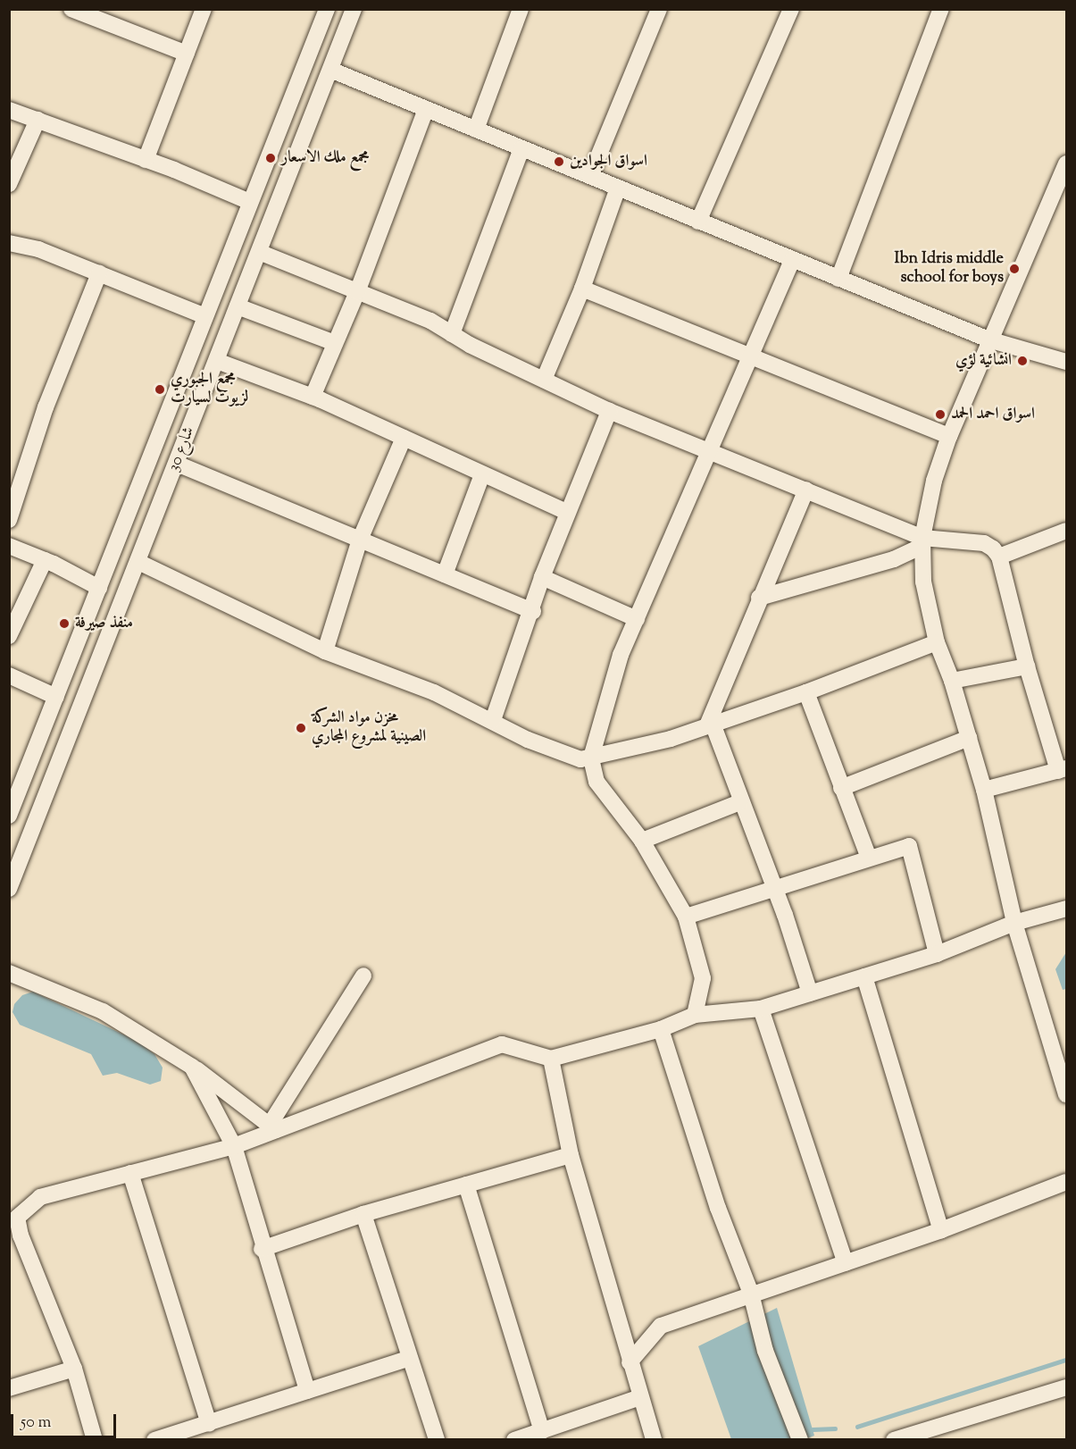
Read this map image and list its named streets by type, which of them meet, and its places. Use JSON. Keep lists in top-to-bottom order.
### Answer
{
  "streets": {
    "street": ["شارع 30"]
  },
  "places": [
    "مجمع ملك الاسعار",
    "اسواق الجوادين",
    "Ibn Idris middle school for boys",
    "انشائية لؤي",
    "مجمع الجبوري لزيوت لسيارت",
    "اسواق احمد الحمد",
    "منفذ صيرفة",
    "مخزن مواد الشركة الصينية لمشروع المجاري"
  ],
  "scale_bar": "50 m"
}
